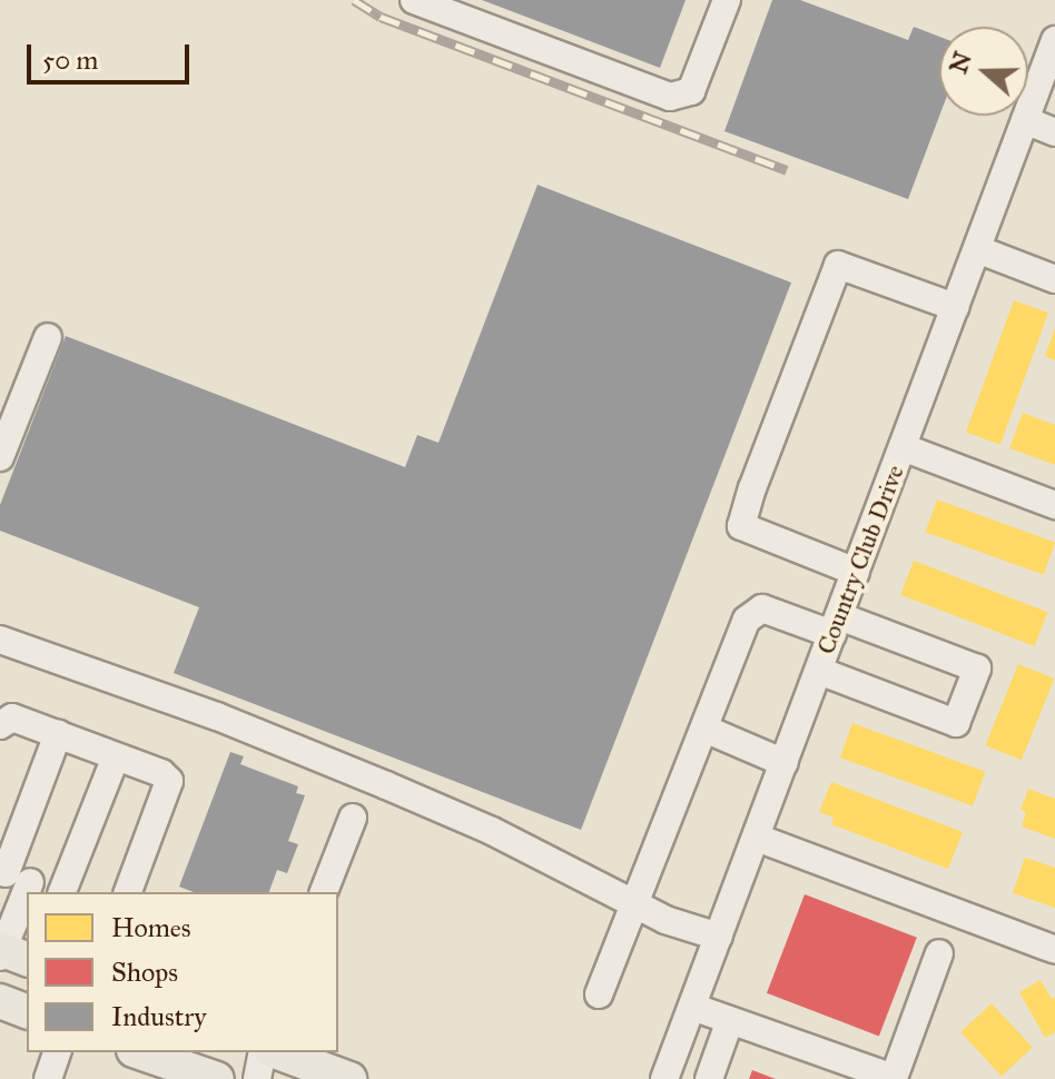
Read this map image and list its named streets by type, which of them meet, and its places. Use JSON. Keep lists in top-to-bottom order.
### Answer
{
  "streets": {
    "street": ["Country Club Drive"]
  },
  "legend": ["Homes", "Shops", "Industry"],
  "scale_bar": "50 m",
  "north": "left"
}
